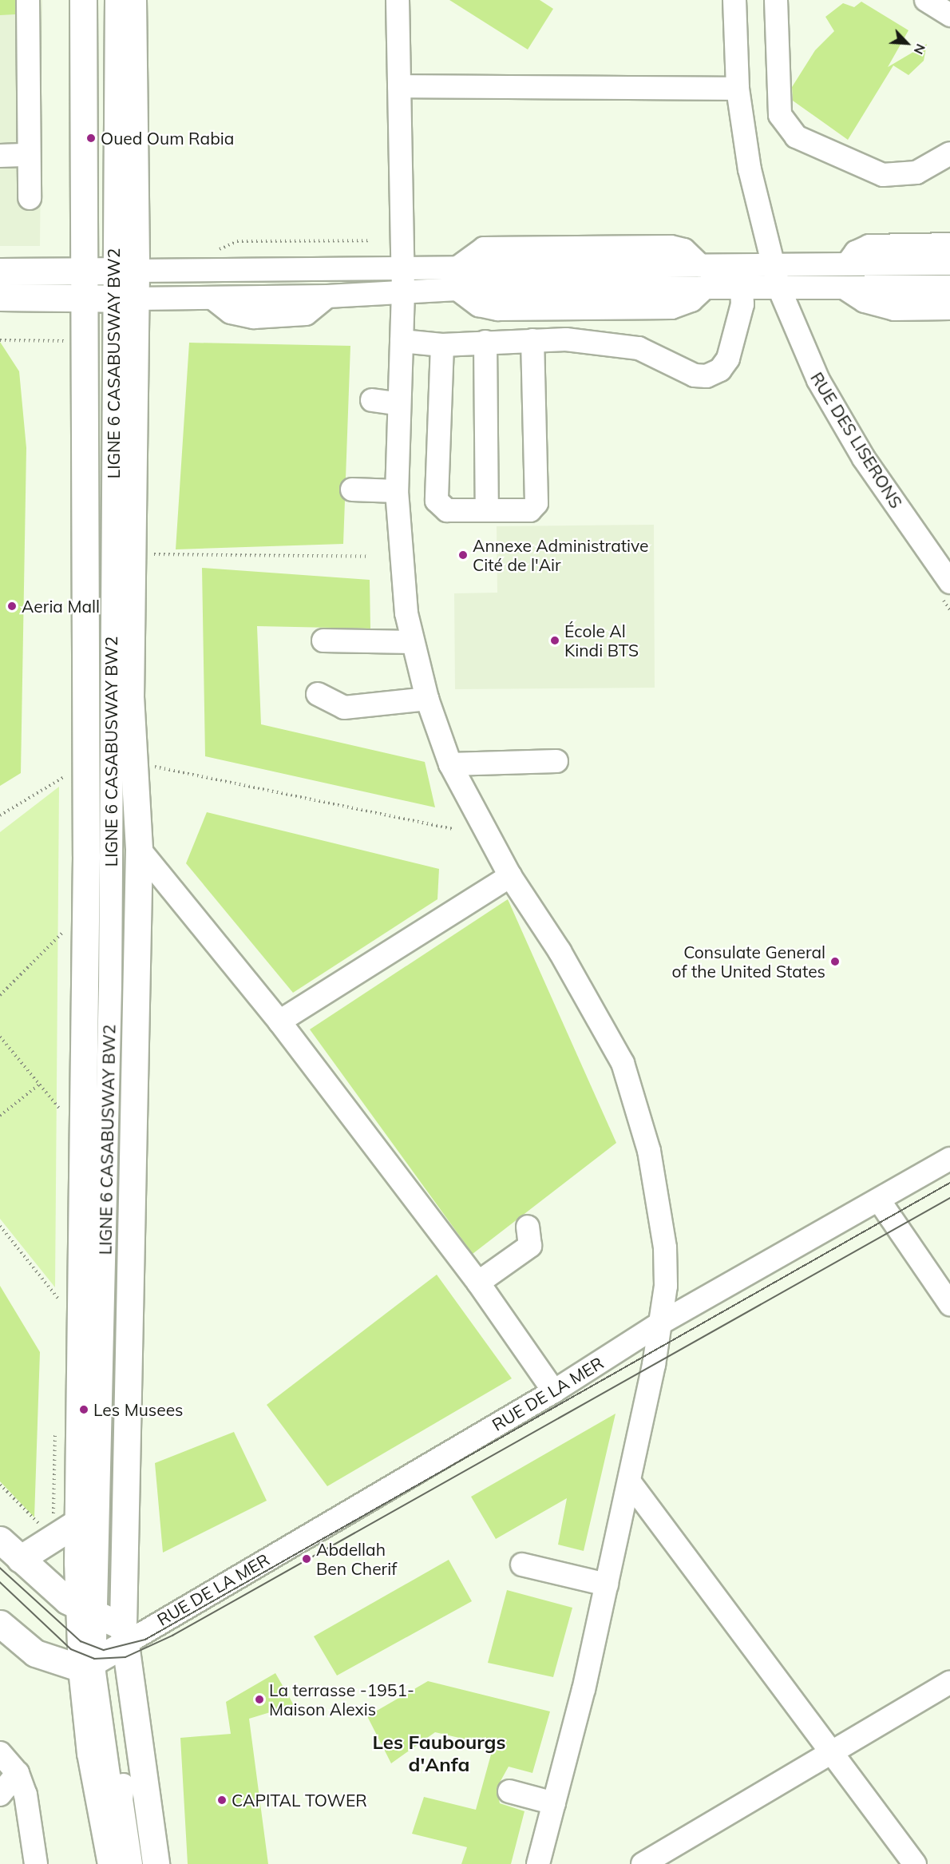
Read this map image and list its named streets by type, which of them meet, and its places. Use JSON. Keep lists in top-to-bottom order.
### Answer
{
  "streets": {
    "street": ["LIGNE 6 CASABUSWAY BW2", "RUE DES LISERONS", "RUE DE LA MER"]
  },
  "crossings": [
    ["LIGNE 6 CASABUSWAY BW2", "RUE DE LA MER"]
  ],
  "districts": ["Les Faubourgs d'Anfa"],
  "places": [
    "Oued Oum Rabia",
    "Annexe Administrative Cité de l'Air",
    "Aeria Mall",
    "École Al Kindi BTS",
    "Consulate General of the United States",
    "Les Musees",
    "Abdellah Ben Cherif",
    "La terrasse -1951- Maison Alexis",
    "CAPITAL TOWER"
  ],
  "north": "bottom right"
}
